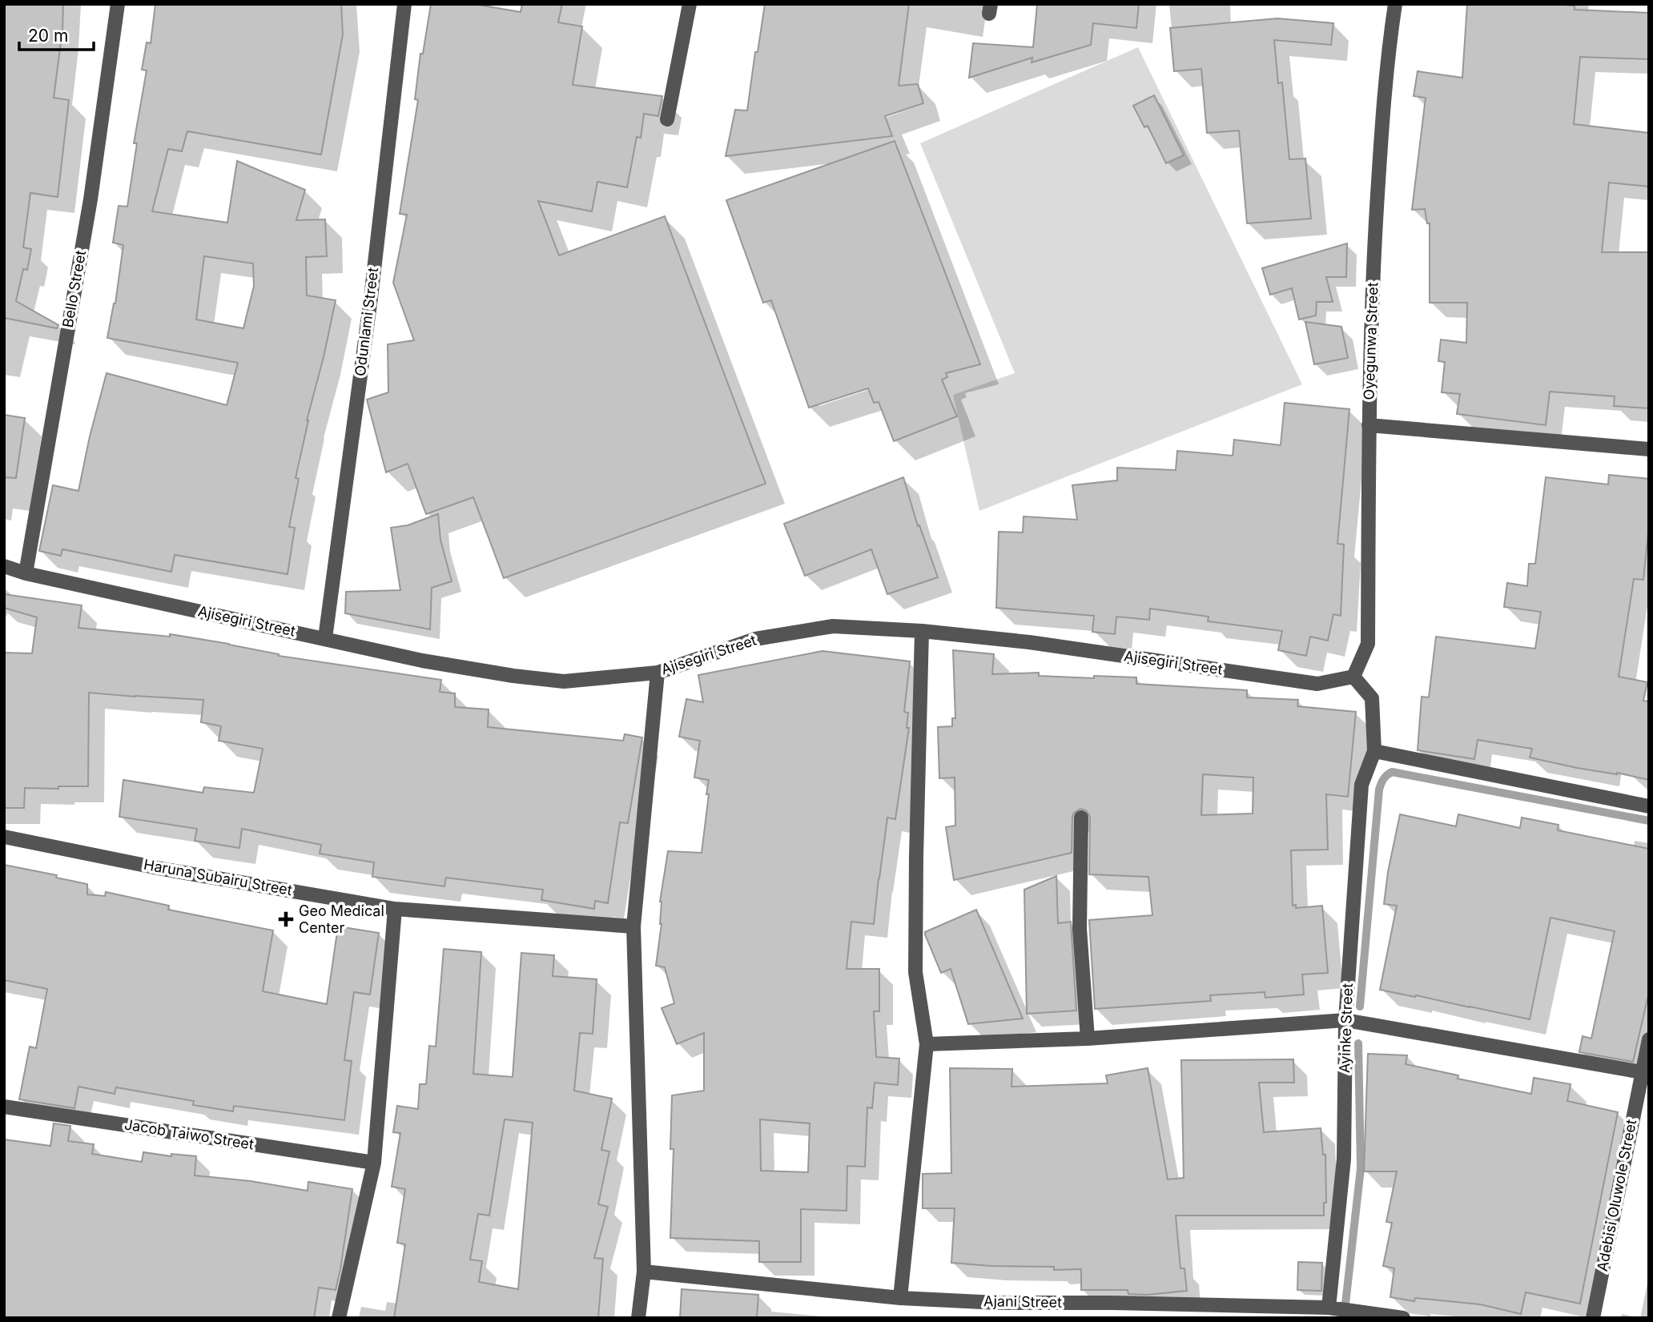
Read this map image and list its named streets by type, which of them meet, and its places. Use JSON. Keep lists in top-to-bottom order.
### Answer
{
  "streets": {
    "street": [
      "Bello Street",
      "Odunlami Street",
      "Oyegunwa Street",
      "Ajisegiri Street",
      "Haruna Subairu Street",
      "Ayinke Street",
      "Jacob Taiwo Street",
      "Adebisi Oluwole Street",
      "Ajani Street"
    ]
  },
  "crossings": [
    ["Bello Street", "Ajisegiri Street"],
    ["Odunlami Street", "Ajisegiri Street"],
    ["Oyegunwa Street", "Ajisegiri Street"],
    ["Ayinke Street", "Ajani Street"]
  ],
  "places": {
    "health": ["Geo Medical Center"]
  },
  "scale_bar": "20 m"
}
